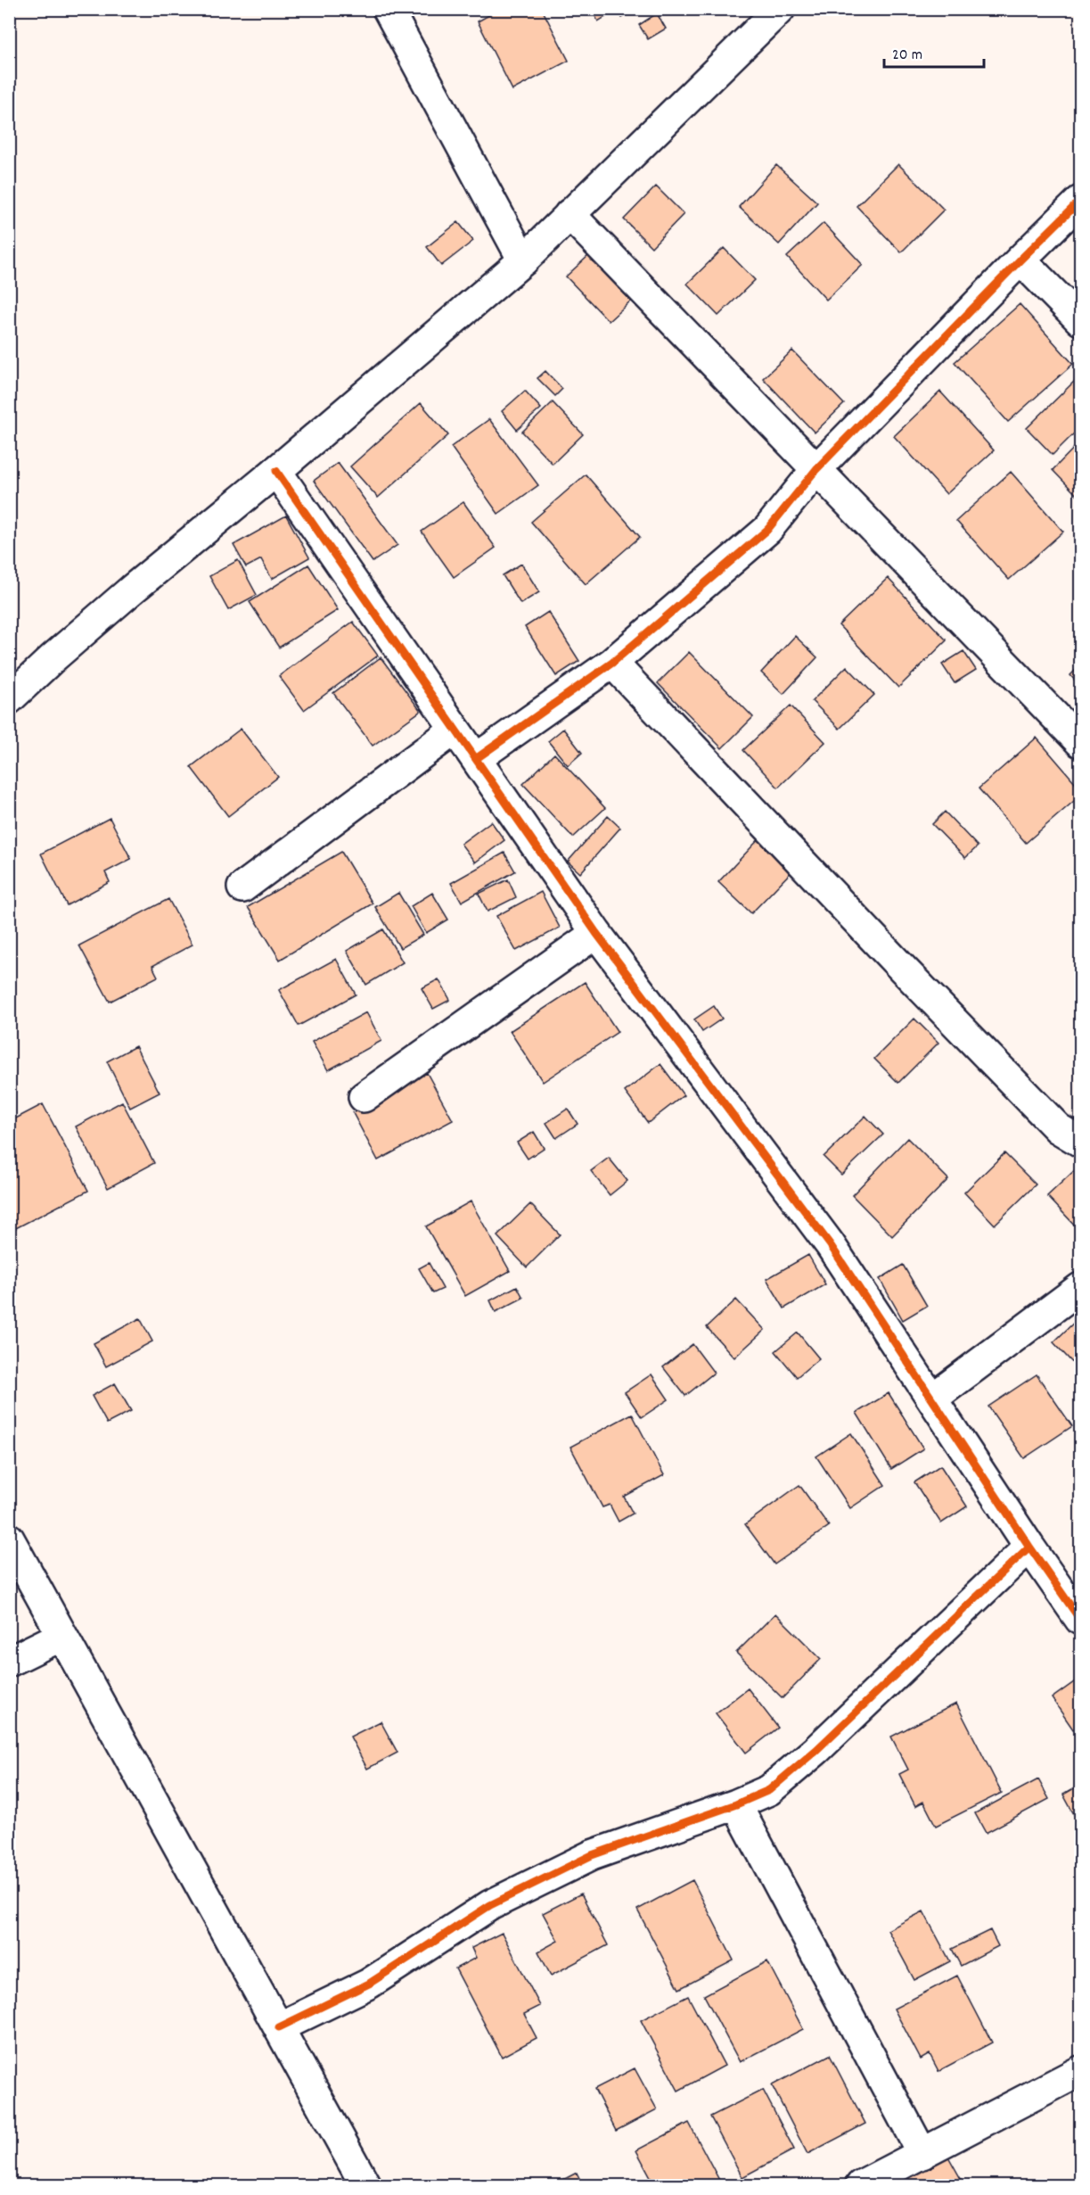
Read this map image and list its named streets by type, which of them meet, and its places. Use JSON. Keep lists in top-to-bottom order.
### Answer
{
  "scale_bar": "20 m"
}
